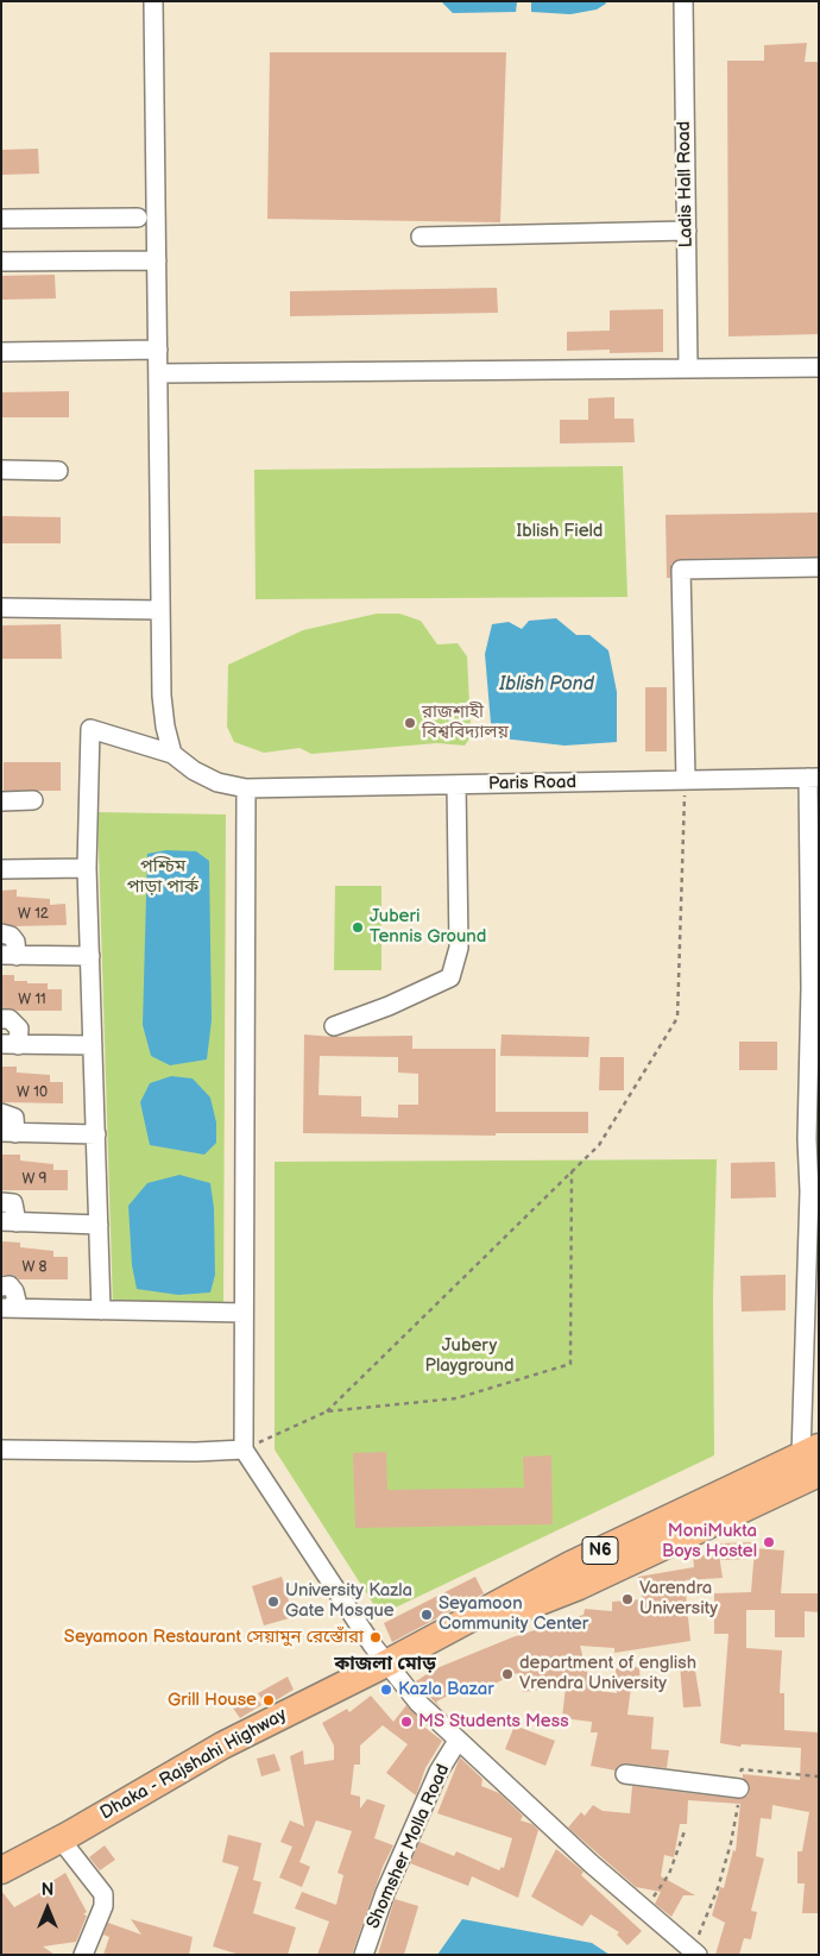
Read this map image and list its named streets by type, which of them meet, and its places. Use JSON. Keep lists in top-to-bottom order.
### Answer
{
  "streets": {
    "highway": ["N6", "Dhaka - Rajshahi Highway"],
    "street": ["Ladis Hall Road", "Paris Road", "Shomsher Molla Road"]
  },
  "districts": ["কাজলা মোড়"],
  "water": ["Iblish Pond"],
  "parks": ["Iblish Field", "পশ্চিম পাড়া পার্ক", "Jubery Playground"],
  "places": [
    "রাজশাহী বিশ্ববিদ্যালয়",
    "Juberi Tennis Ground",
    "MoniMukta Boys Hostel",
    "Varendra University",
    "University Kazla Gate Mosque",
    "Seyamoon Community Center",
    "Seyamoon Restaurant সেয়ামুন রেস্তোঁরা",
    "department of english Vrendra University",
    "Kazla Bazar",
    "Grill House",
    "MS Students Mess"
  ],
  "house_numbers": [
    "W 12",
    "W 11",
    "W 10",
    "W 9",
    "W 8"
  ],
  "north": "top"
}
